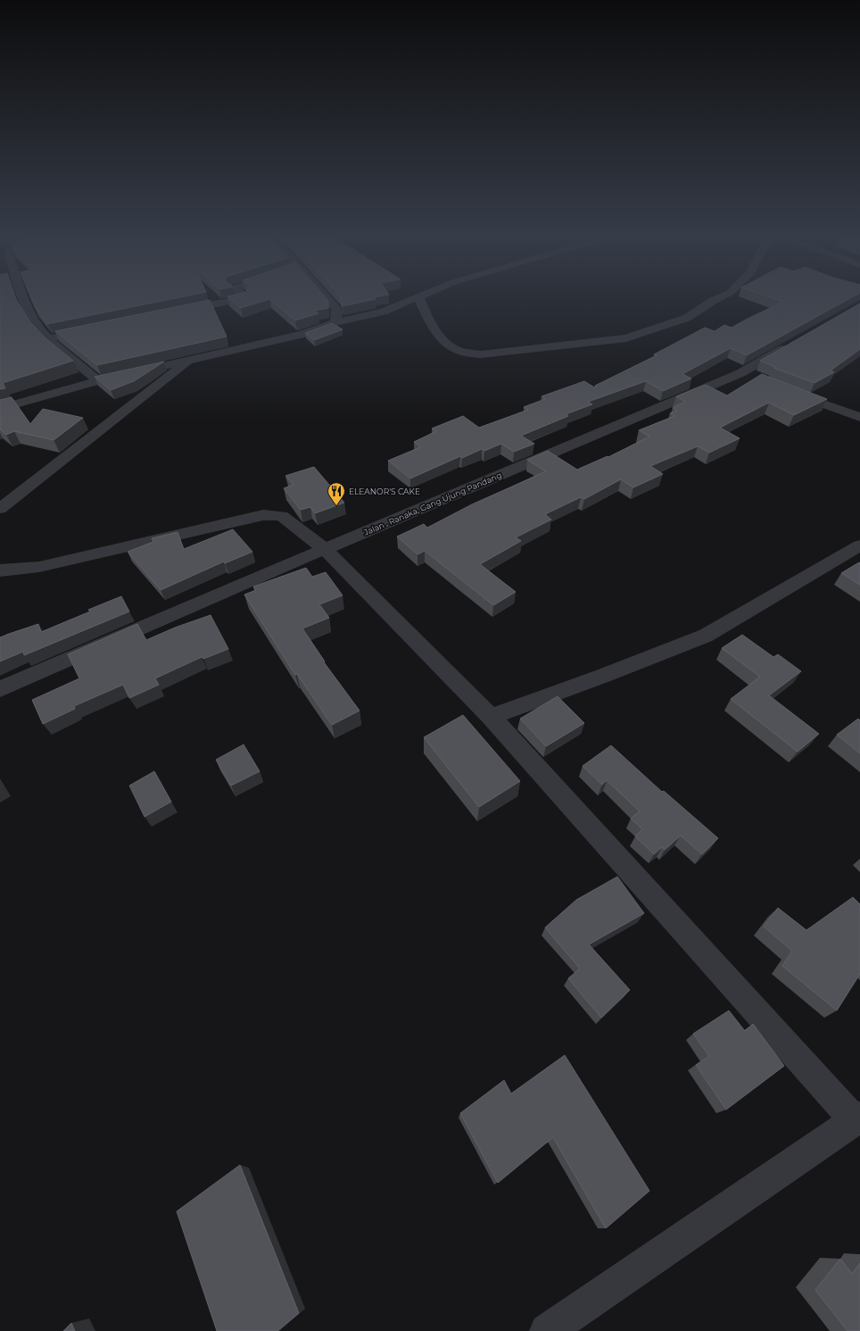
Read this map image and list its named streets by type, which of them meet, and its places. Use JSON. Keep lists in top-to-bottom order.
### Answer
{
  "streets": {
    "street": ["Jalan . Ranaka, Gang Ujung Pandang"]
  },
  "places": {
    "restaurant": ["ELEANOR'S CAKE"]
  }
}
